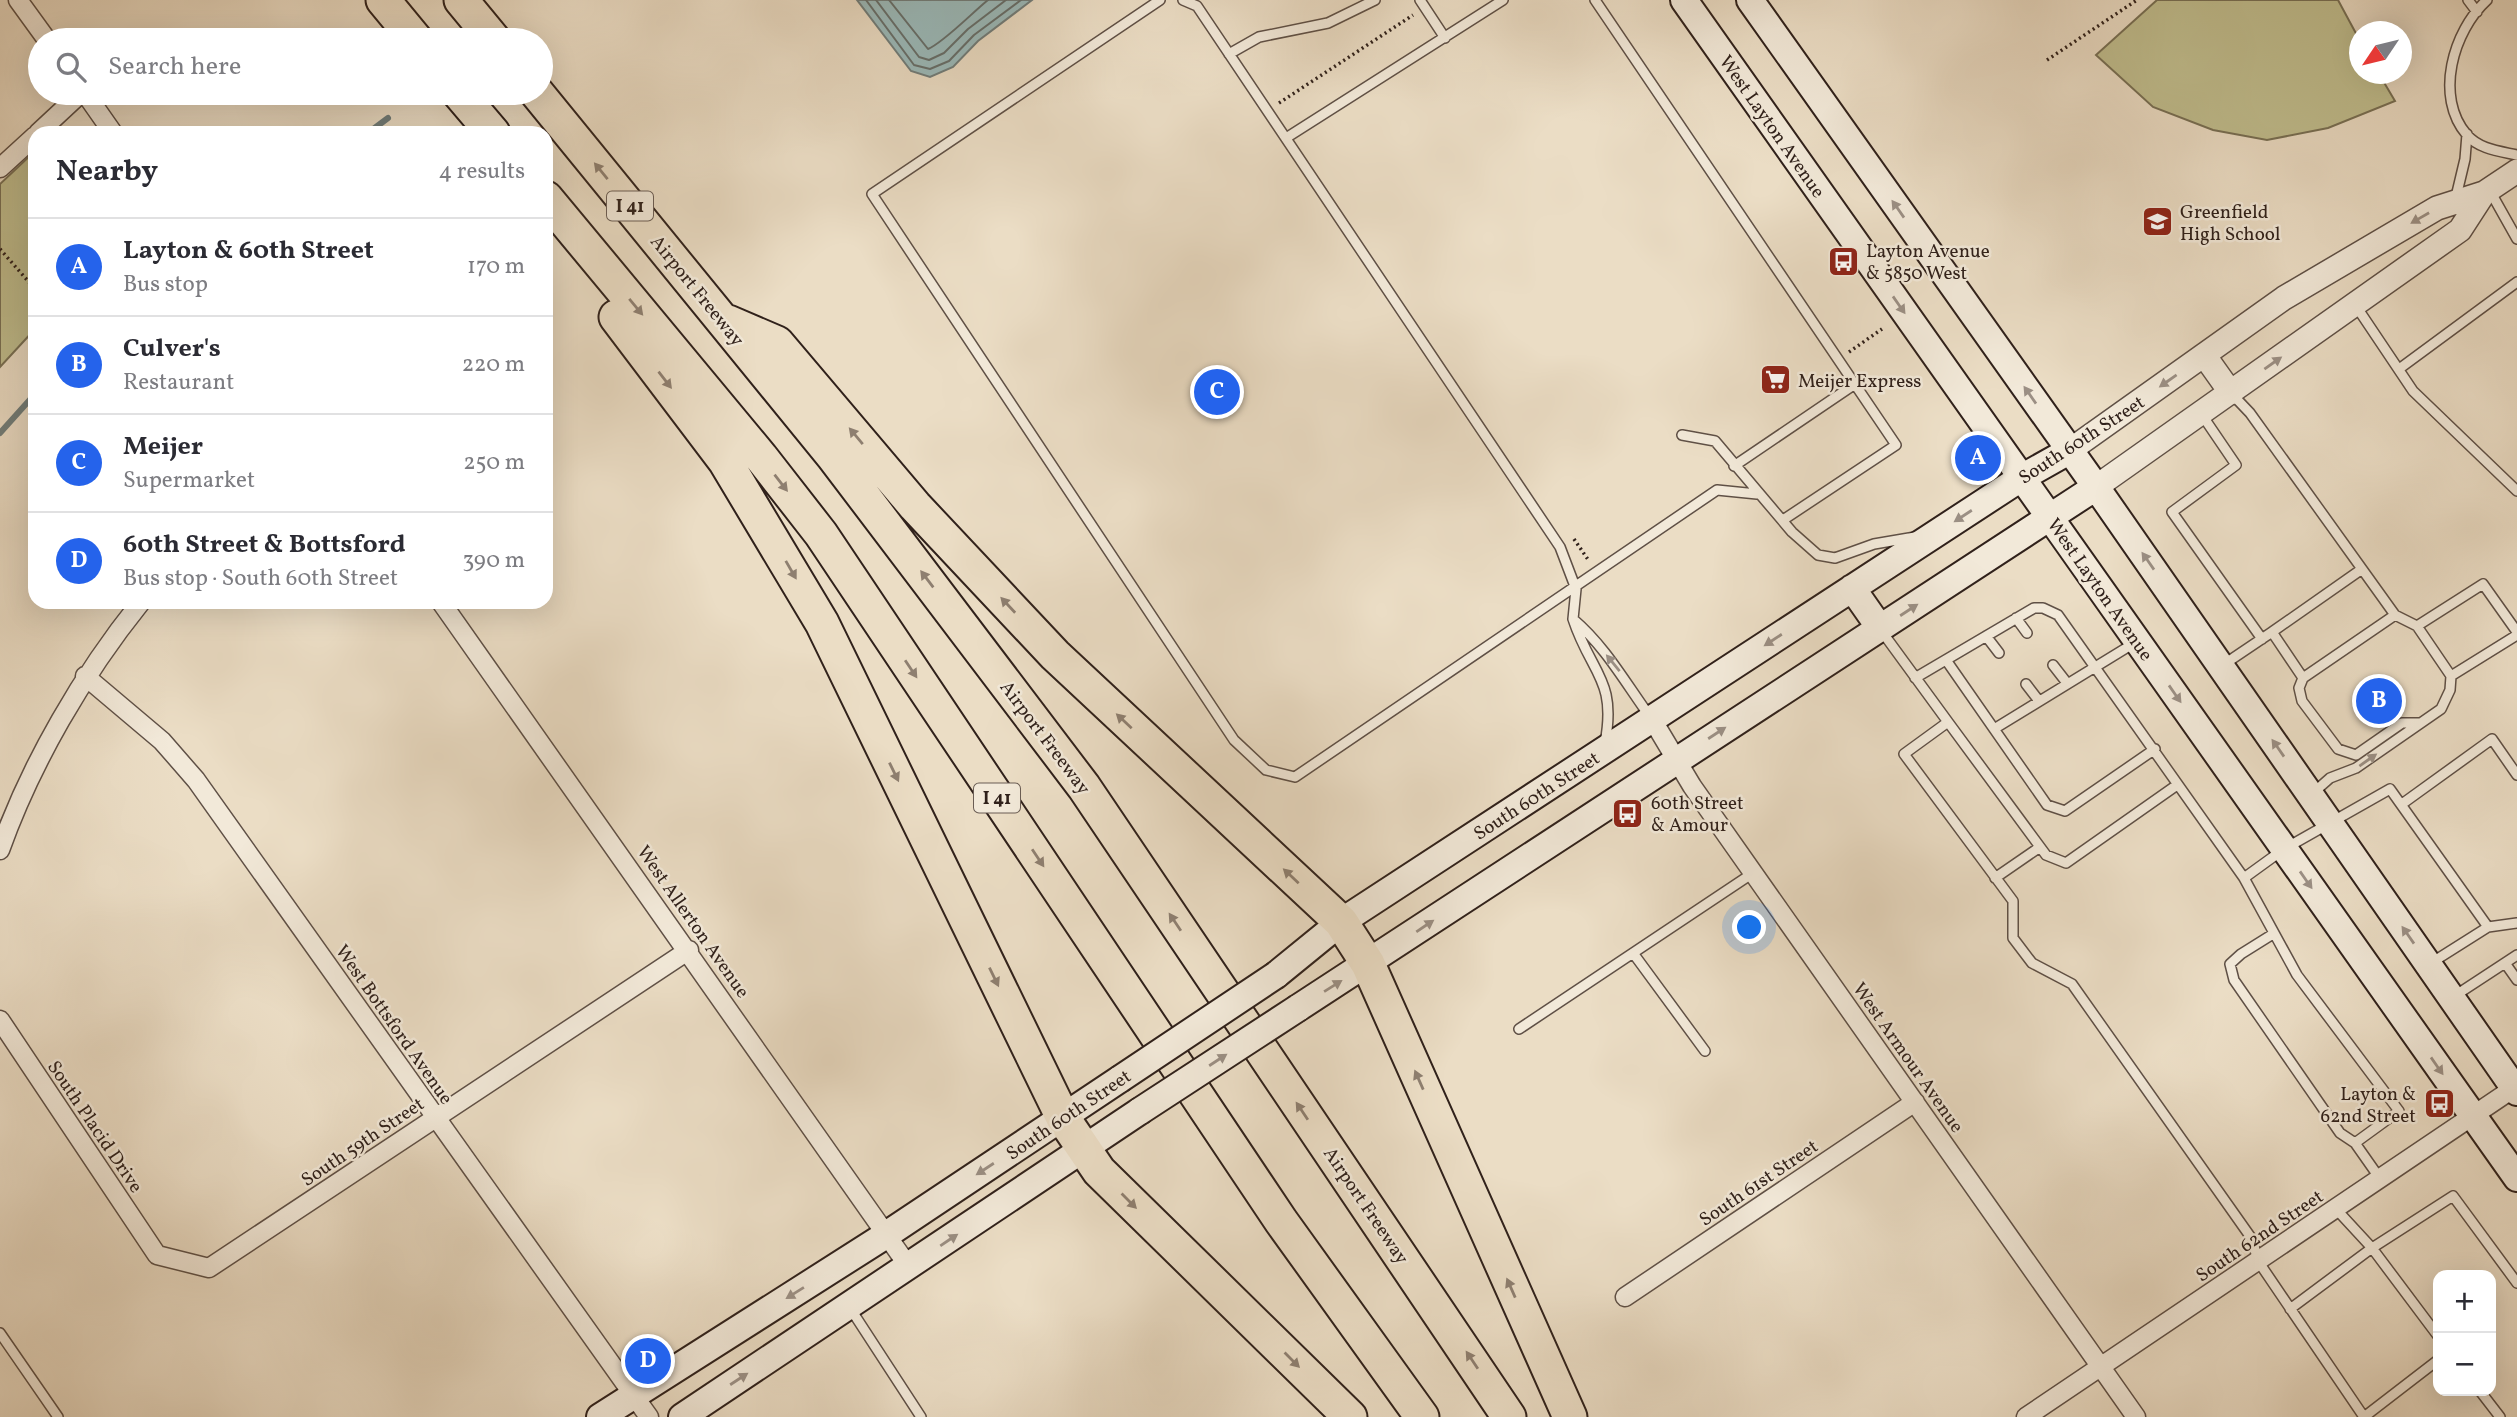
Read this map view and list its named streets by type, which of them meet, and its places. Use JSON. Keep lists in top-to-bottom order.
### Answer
{
  "streets": {
    "highway": ["I 41", "Airport Freeway"],
    "main road": ["West Layton Avenue", "South 60th Street"],
    "street": [
      "West Allerton Avenue",
      "West Bottsford Avenue",
      "West Armour Avenue",
      "South Placid Drive",
      "South 59th Street",
      "South 61st Street",
      "South 62nd Street"
    ]
  },
  "crossings": [
    ["West Layton Avenue", "South 60th Street"],
    ["West Layton Avenue", "South 62nd Street"],
    ["South 60th Street", "West Allerton Avenue"],
    ["South 60th Street", "West Bottsford Avenue"],
    ["South 60th Street", "West Armour Avenue"],
    ["West Allerton Avenue", "South 59th Street"],
    ["West Bottsford Avenue", "South 59th Street"],
    ["West Armour Avenue", "South 61st Street"],
    ["West Armour Avenue", "South 62nd Street"],
    ["South Placid Drive", "South 59th Street"]
  ],
  "places": {
    "school or university": ["Greenfield High School"],
    "bus stop": ["Layton Avenue & 5850 West", "60th Street & Amour", "Layton & 62nd Street"],
    "supermarket": ["Meijer Express"]
  },
  "north": "bottom left",
  "page": {
    "search": "Search here",
    "heading": ["Nearby", "4 results"],
    "list": [
      {
        "mark": "A",
        "name": "Layton & 60th Street",
        "note": "Bus stop",
        "value": "170 m"
      },
      {
        "mark": "B",
        "name": "Culver's",
        "note": "Restaurant",
        "value": "220 m"
      },
      {
        "mark": "C",
        "name": "Meijer",
        "note": "Supermarket",
        "value": "250 m"
      },
      {
        "mark": "D",
        "name": "60th Street & Bottsford",
        "note": "Bus stop · South 60th Street",
        "value": "390 m"
      }
    ],
    "pins": [
      "C",
      "A",
      "B",
      "D"
    ],
    "map_buttons": ["+", "−"]
  }
}
